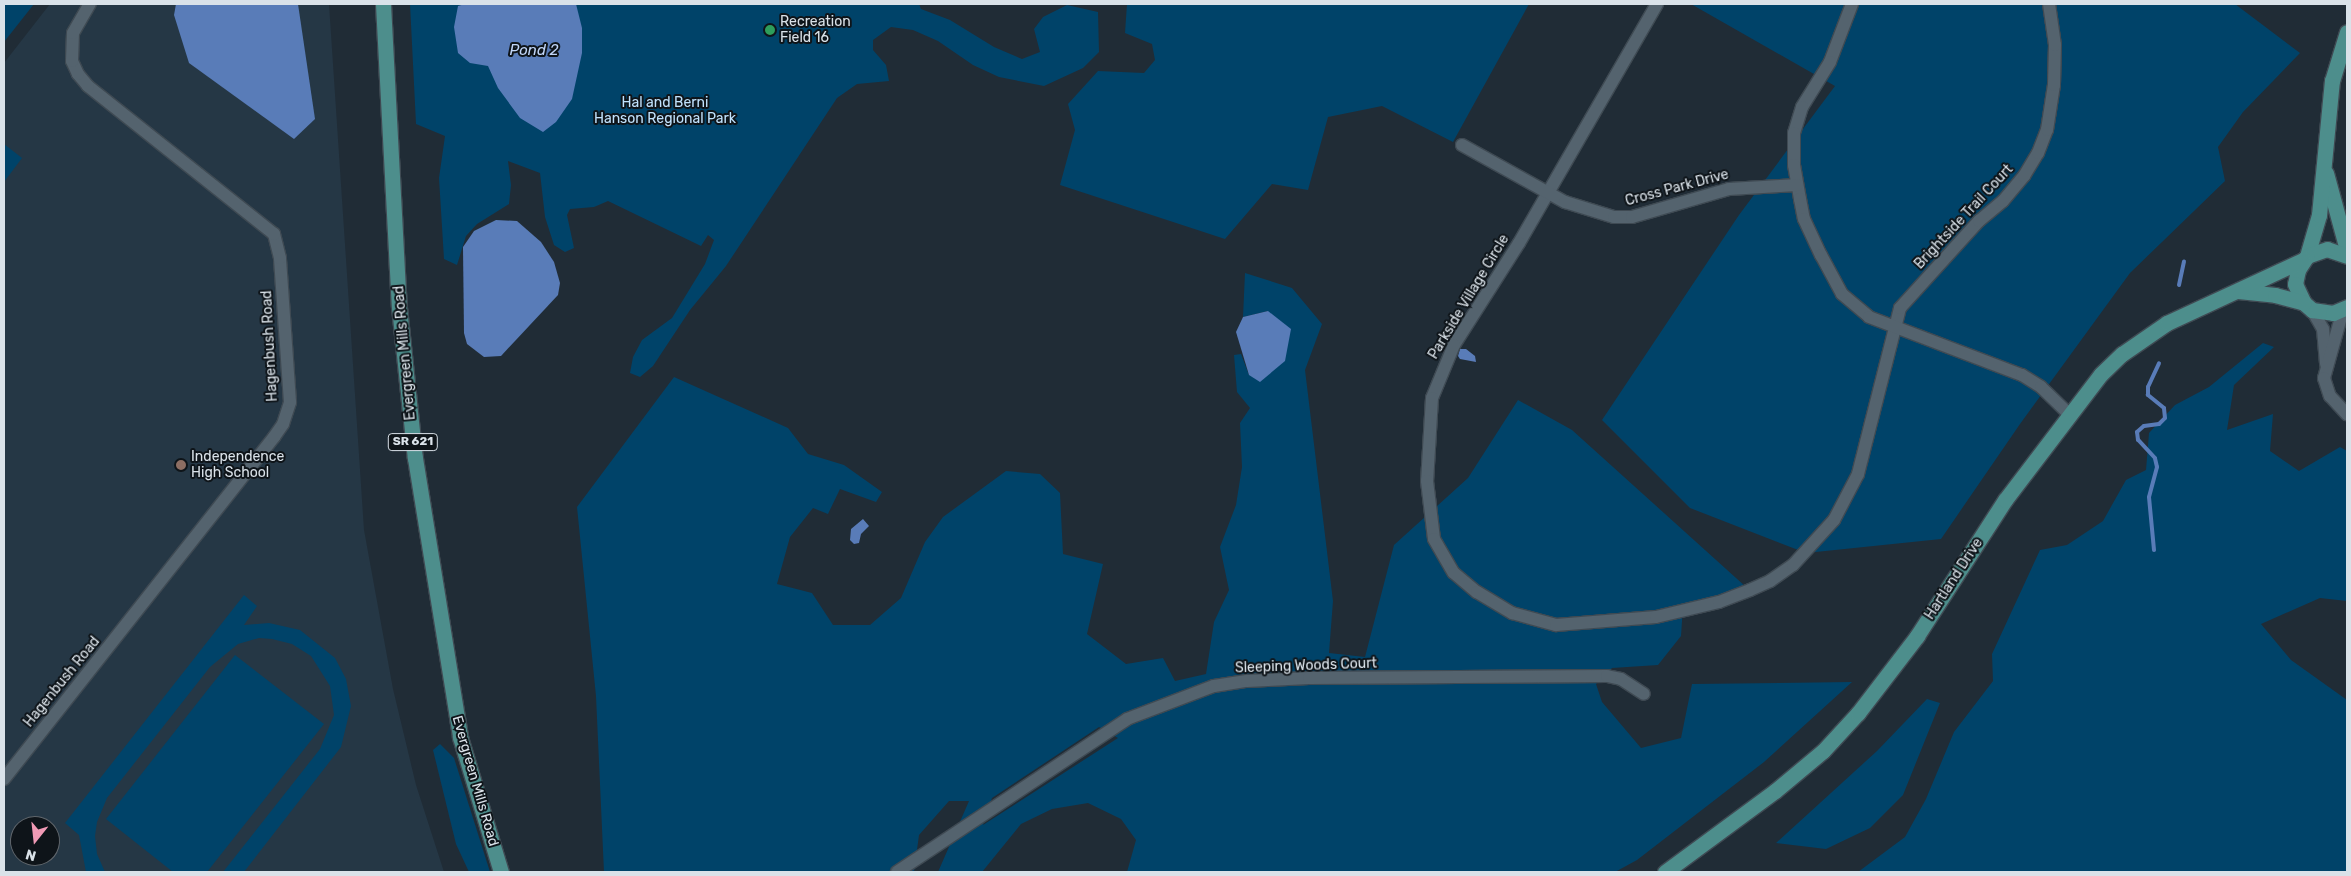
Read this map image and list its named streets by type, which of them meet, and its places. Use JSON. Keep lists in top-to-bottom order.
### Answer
{
  "streets": {
    "main road": ["Evergreen Mills Road", "SR 621", "Hartland Drive"],
    "street": [
      "Cross Park Drive",
      "Brightside Trail Court",
      "Parkside Village Circle",
      "Hagenbush Road",
      "Sleeping Woods Court"
    ]
  },
  "crossings": [
    ["Cross Park Drive", "Parkside Village Circle"],
    ["Brightside Trail Court", "Parkside Village Circle"]
  ],
  "water": ["Pond 2"],
  "parks": ["Hal and Berni Hanson Regional Park"],
  "places": ["Recreation Field 16", "Independence High School"],
  "north": "bottom"
}
